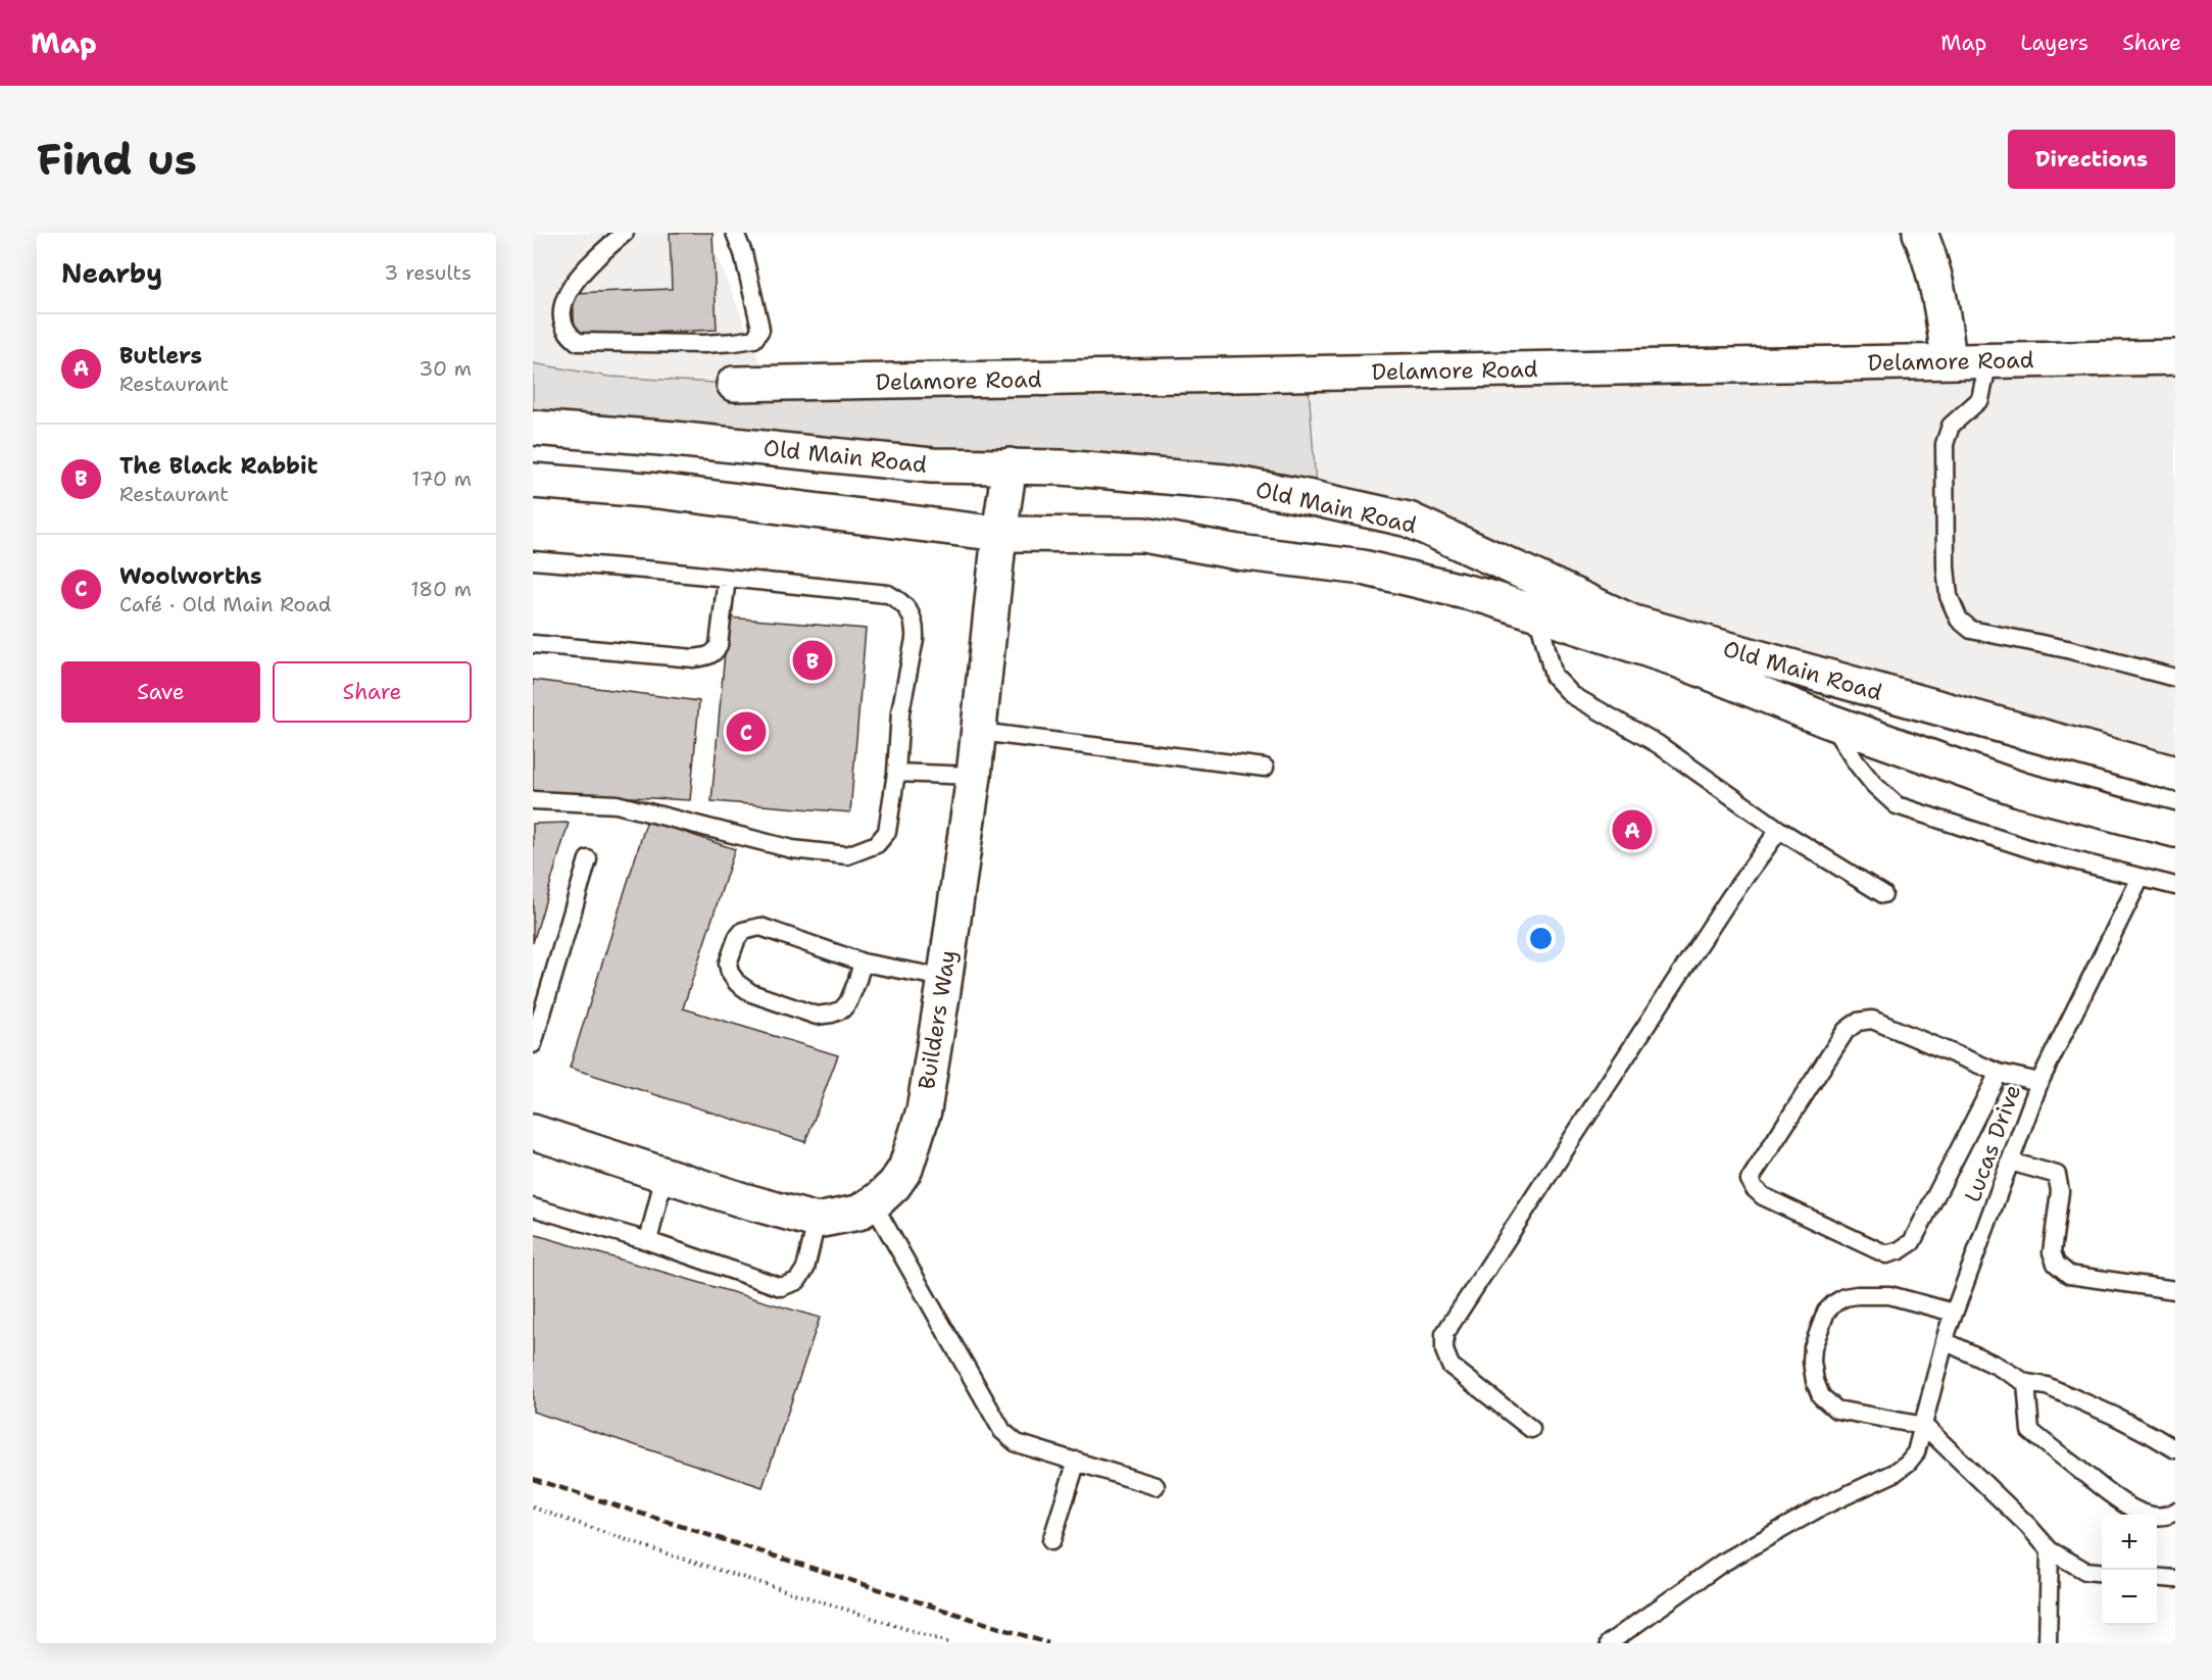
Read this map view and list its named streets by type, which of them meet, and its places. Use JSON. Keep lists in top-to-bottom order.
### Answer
{
  "streets": {
    "main road": ["Delamore Road", "Old Main Road", "Builders Way"],
    "lane": ["Lucas Drive"]
  },
  "crossings": [
    ["Old Main Road", "Builders Way"]
  ],
  "page": {
    "header": "Map",
    "nav": ["Map", "Layers", "Share"],
    "buttons": [
      "Directions",
      ["Save", "Share"]
    ],
    "title": "Find us",
    "heading": ["Nearby", "3 results"],
    "list": [
      {
        "mark": "A",
        "name": "Butlers",
        "note": "Restaurant",
        "value": "30 m"
      },
      {
        "mark": "B",
        "name": "The Black Rabbit",
        "note": "Restaurant",
        "value": "170 m"
      },
      {
        "mark": "C",
        "name": "Woolworths",
        "note": "Café · Old Main Road",
        "value": "180 m"
      }
    ],
    "pins": ["B", "C", "A"],
    "map_buttons": ["+", "−"]
  }
}
